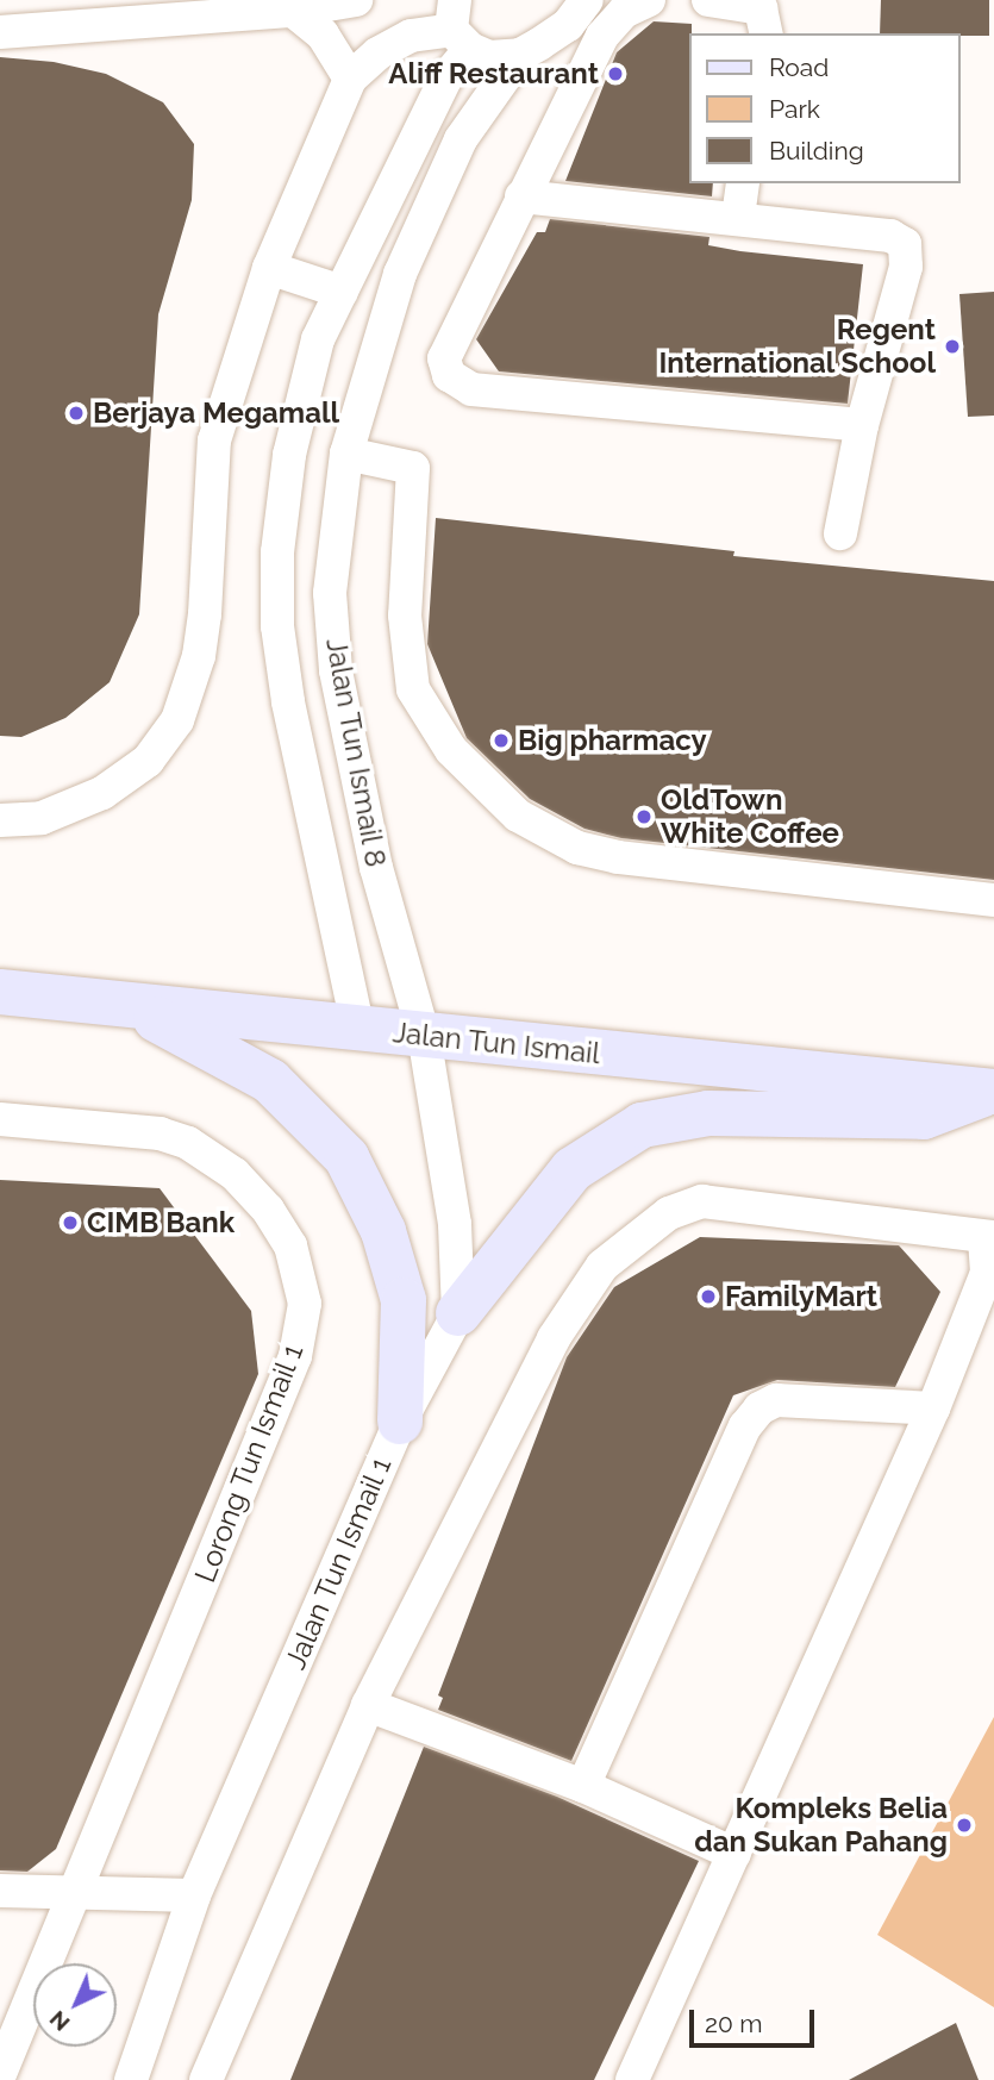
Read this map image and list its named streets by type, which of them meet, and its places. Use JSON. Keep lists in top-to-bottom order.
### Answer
{
  "streets": {
    "main road": ["Jalan Tun Ismail"],
    "street": ["Jalan Tun Ismail 8", "Lorong Tun Ismail 1", "Jalan Tun Ismail 1"]
  },
  "crossings": [
    ["Jalan Tun Ismail 8", "Jalan Tun Ismail"],
    ["Jalan Tun Ismail 8", "Jalan Tun Ismail 1"],
    ["Jalan Tun Ismail", "Jalan Tun Ismail 1"]
  ],
  "places": [
    "Aliff Restaurant",
    "Regent International School",
    "Berjaya Megamall",
    "Big pharmacy",
    "OldTown White Coffee",
    "CIMB Bank",
    "FamilyMart",
    "Kompleks Belia dan Sukan Pahang"
  ],
  "legend": ["Road", "Park", "Building"],
  "scale_bar": "20 m",
  "north": "bottom left"
}
